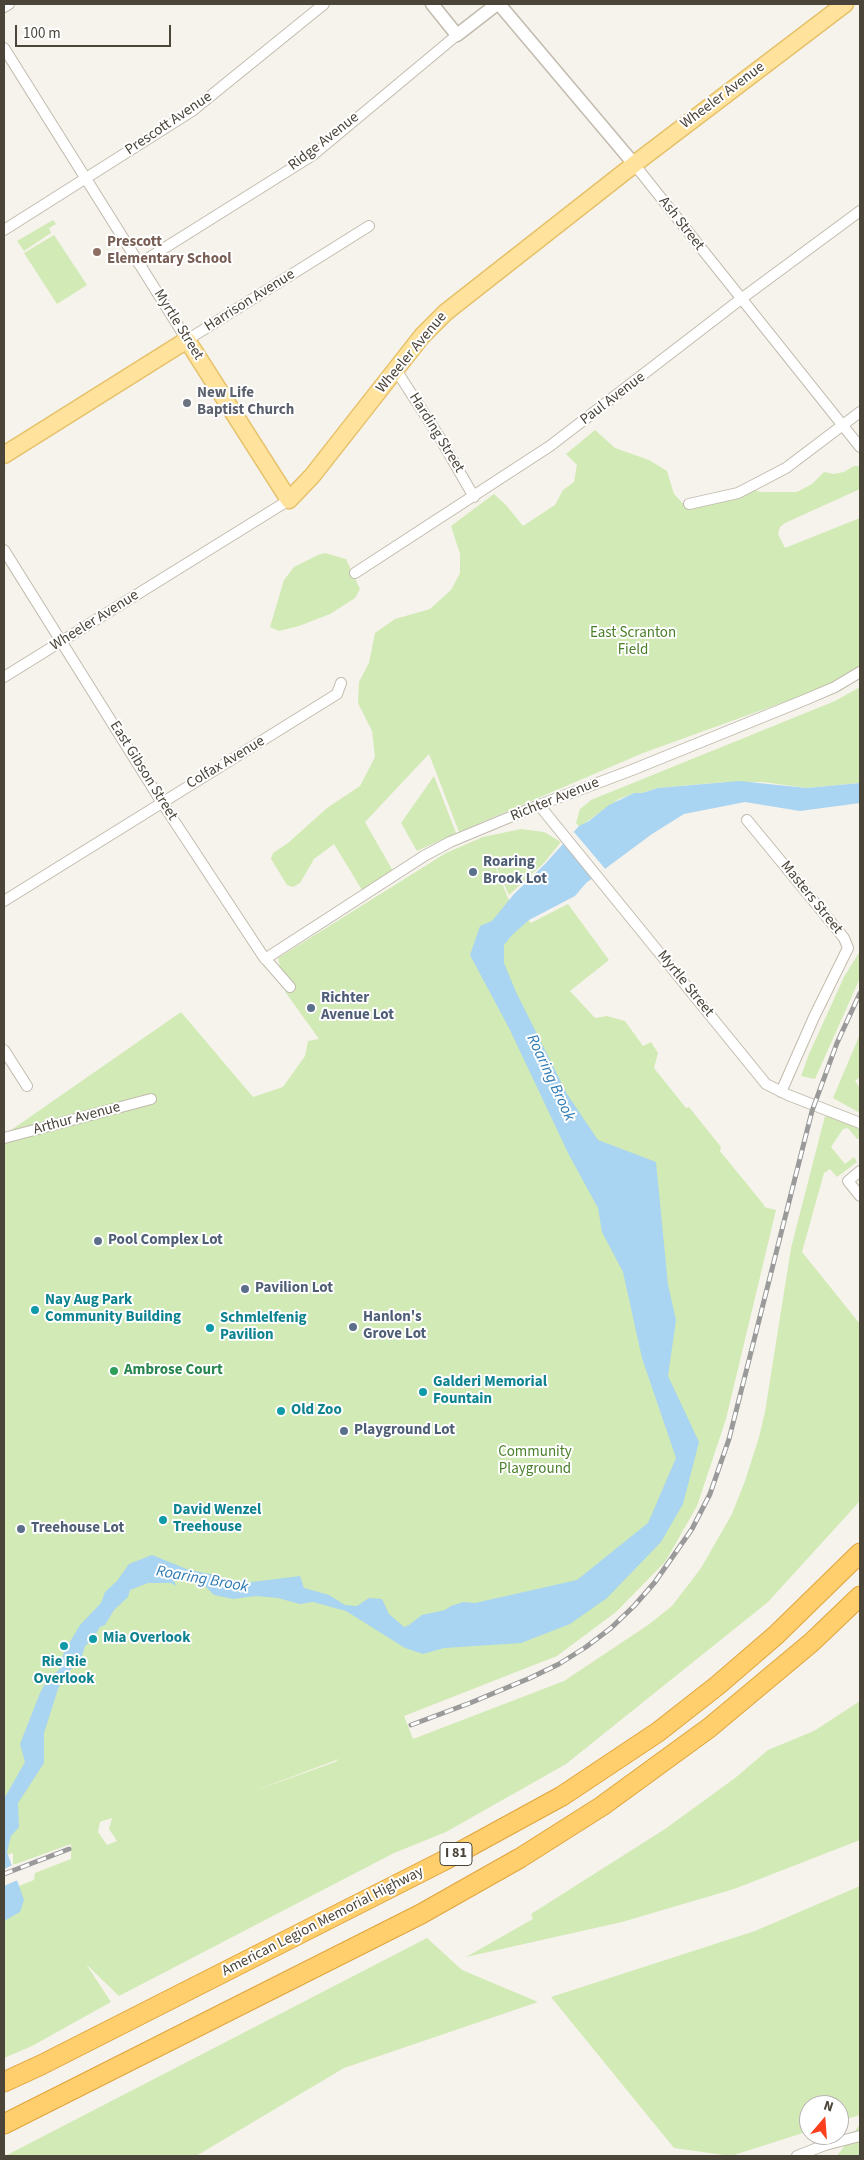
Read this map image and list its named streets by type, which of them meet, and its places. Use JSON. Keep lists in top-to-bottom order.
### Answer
{
  "streets": {
    "highway": ["I 81", "American Legion Memorial Highway"],
    "main road": ["Wheeler Avenue", "Harrison Avenue", "Myrtle Street"],
    "street": [
      "Prescott Avenue",
      "Ridge Avenue",
      "Ash Street",
      "Paul Avenue",
      "Harding Street",
      "Colfax Avenue",
      "East Gibson Street",
      "Richter Avenue",
      "Masters Street",
      "Arthur Avenue"
    ]
  },
  "crossings": [
    ["Wheeler Avenue", "Ash Street"],
    ["Wheeler Avenue", "Myrtle Street"],
    ["Wheeler Avenue", "Harding Street"],
    ["Wheeler Avenue", "East Gibson Street"],
    ["Prescott Avenue", "Myrtle Street"],
    ["Ridge Avenue", "Ash Street"],
    ["Ridge Avenue", "Myrtle Street"],
    ["Ash Street", "Paul Avenue"],
    ["Harrison Avenue", "Myrtle Street"],
    ["Myrtle Street", "Richter Avenue"],
    ["Myrtle Street", "Masters Street"],
    ["Paul Avenue", "Harding Street"],
    ["Colfax Avenue", "East Gibson Street"],
    ["East Gibson Street", "Richter Avenue"]
  ],
  "water": ["Roaring Brook"],
  "parks": ["East Scranton Field", "Community Playground"],
  "places": [
    "Prescott Elementary School",
    "New Life Baptist Church",
    "Roaring Brook Lot",
    "Richter Avenue Lot",
    "Pool Complex Lot",
    "Pavilion Lot",
    "Nay Aug Park Community Building",
    "Hanlon's Grove Lot",
    "Schmlelfenig Pavilion",
    "Ambrose Court",
    "Galderi Memorial Fountain",
    "Old Zoo",
    "Playground Lot",
    "David Wenzel Treehouse",
    "Treehouse Lot",
    "Mia Overlook",
    "Rie Rie Overlook"
  ],
  "scale_bar": "100 m",
  "north": "top"
}
